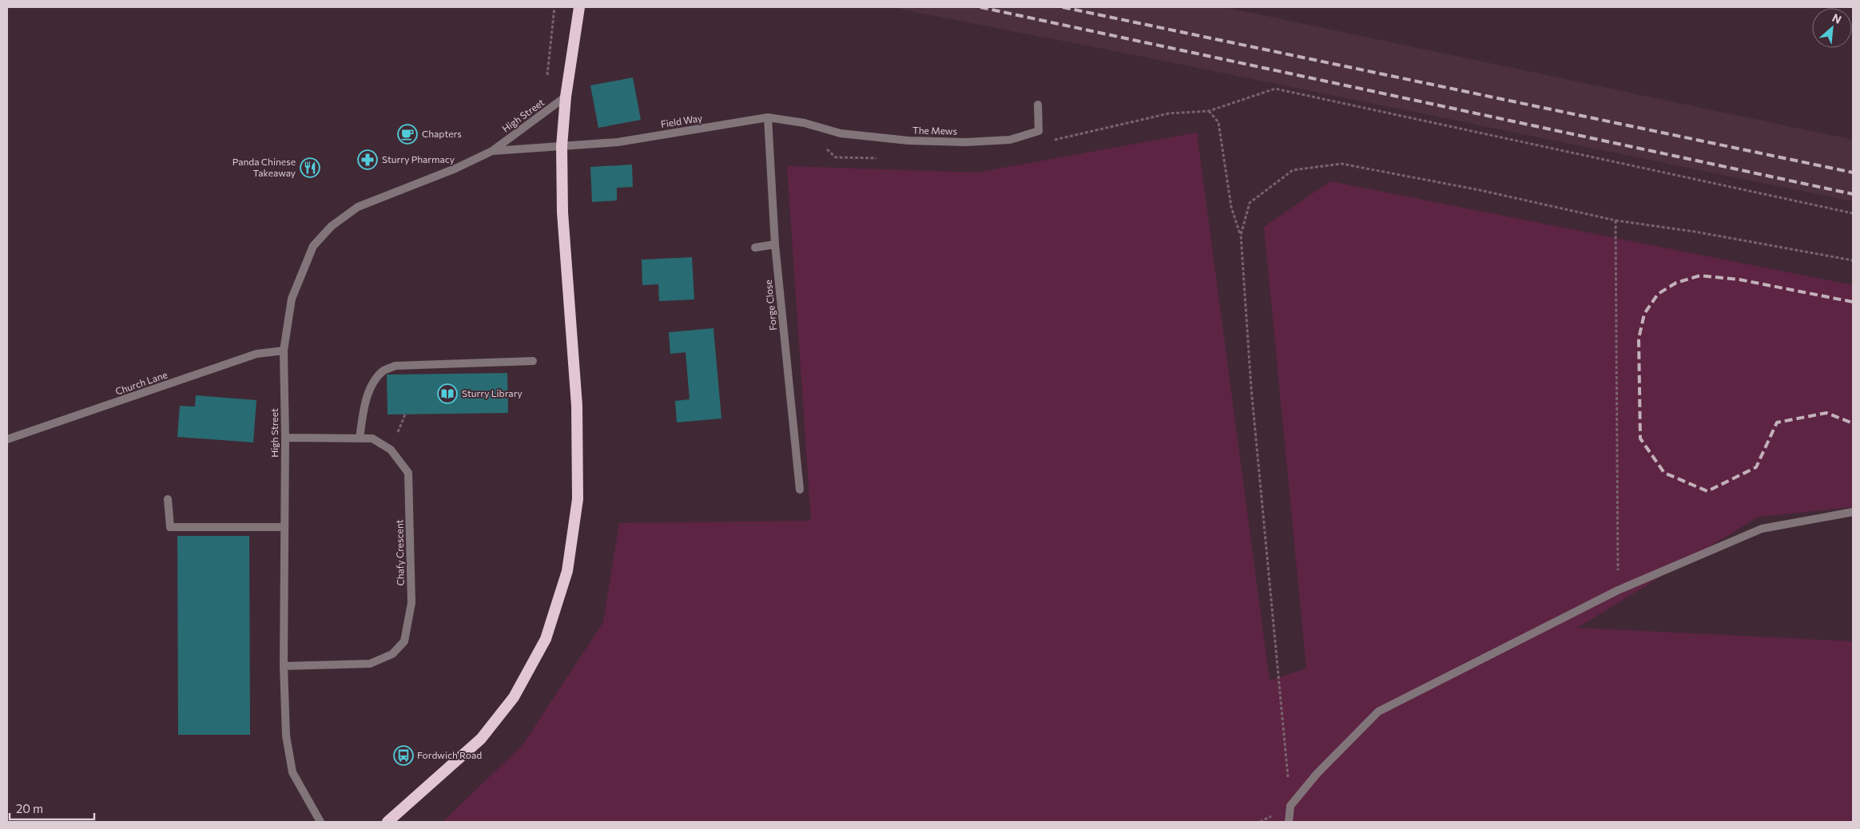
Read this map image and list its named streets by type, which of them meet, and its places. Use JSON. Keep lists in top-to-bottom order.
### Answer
{
  "streets": {
    "street": [
      "High Street",
      "Field Way",
      "The Mews",
      "Forge Close",
      "Church Lane",
      "Chafy Crescent"
    ]
  },
  "crossings": [
    ["High Street", "Field Way"],
    ["High Street", "Church Lane"],
    ["High Street", "Chafy Crescent"],
    ["Field Way", "The Mews"],
    ["Field Way", "Forge Close"]
  ],
  "places": {
    "cafe": ["Chapters"],
    "pharmacy": ["Sturry Pharmacy"],
    "restaurant": ["Panda Chinese Takeaway"],
    "library": ["Sturry Library"],
    "bus stop": ["Fordwich Road"]
  },
  "scale_bar": "20 m",
  "north": "top right"
}
